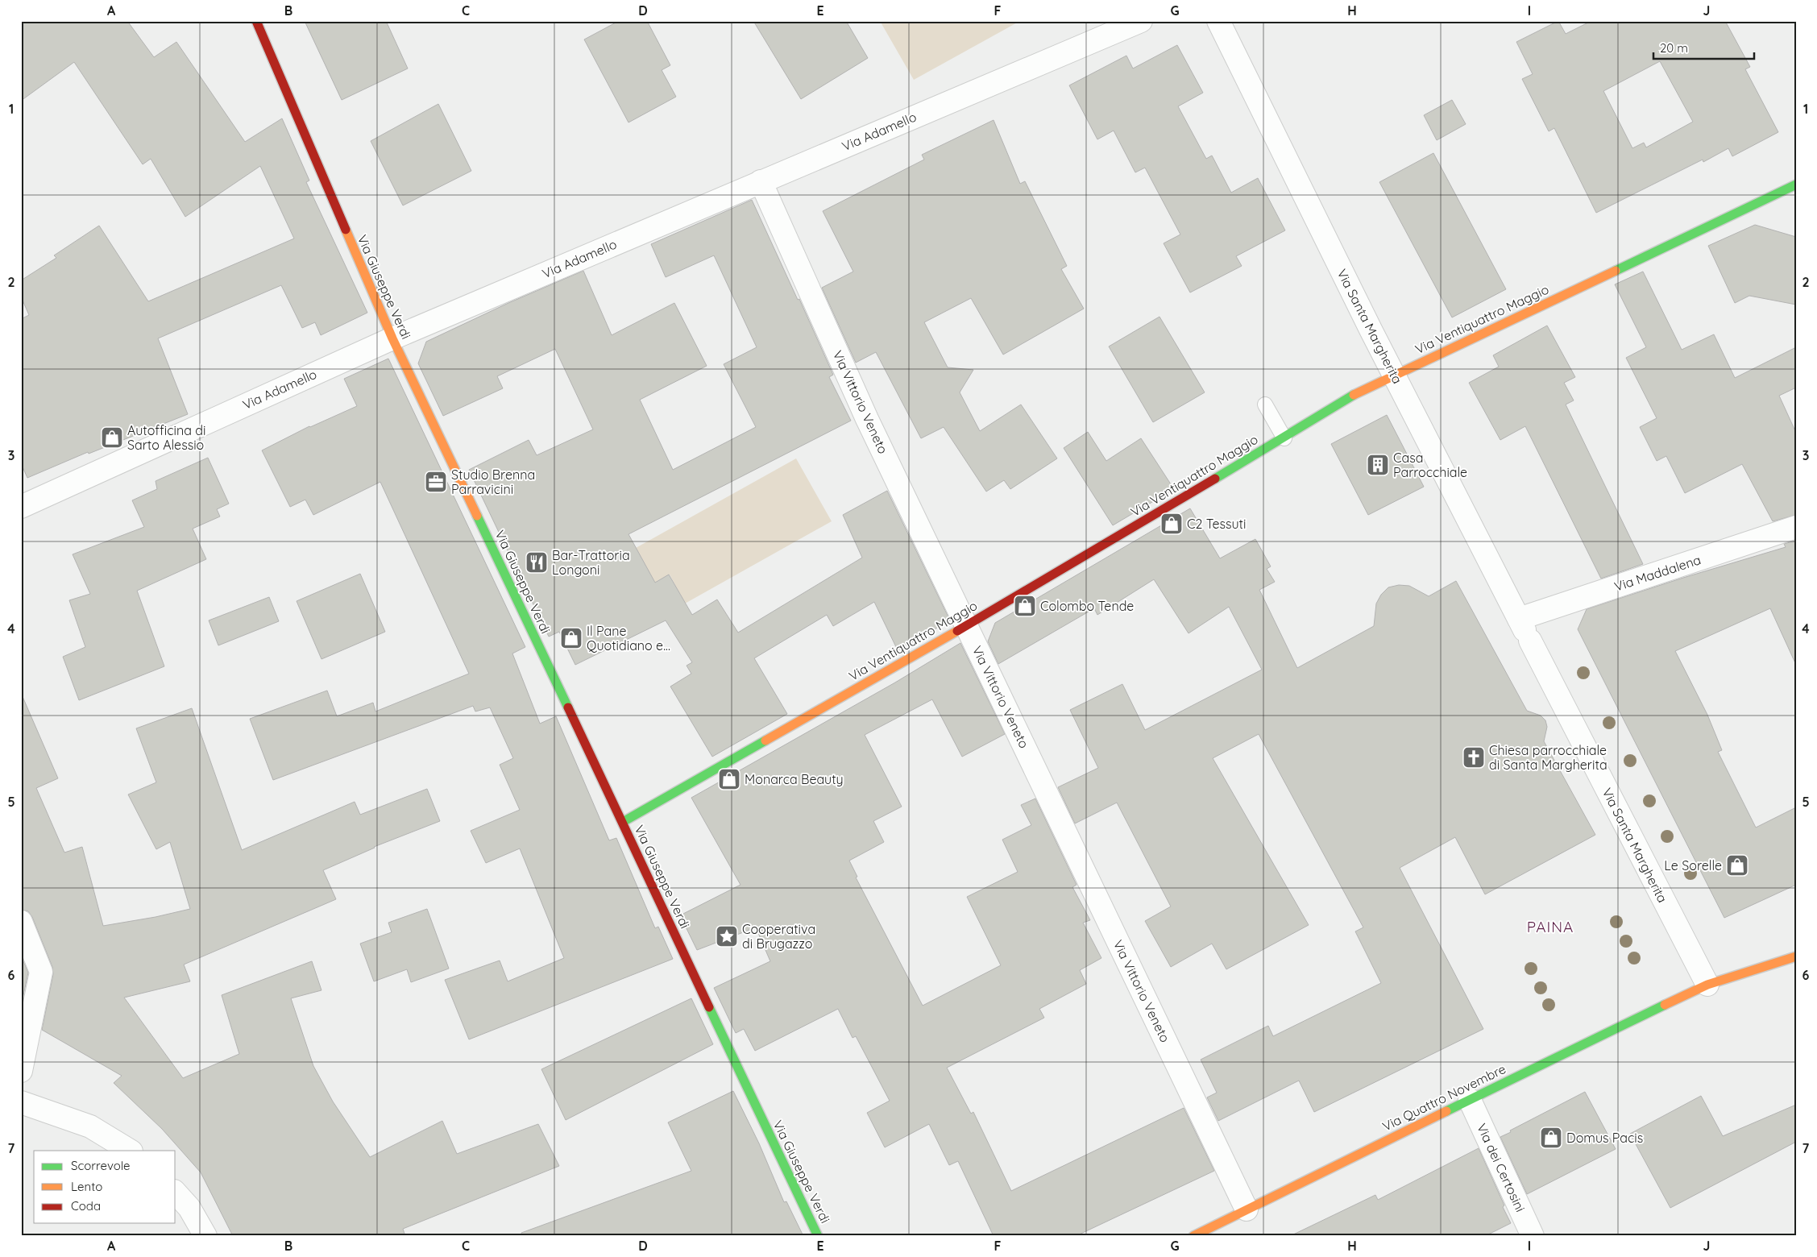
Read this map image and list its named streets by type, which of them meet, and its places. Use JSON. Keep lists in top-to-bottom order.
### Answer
{
  "streets": {
    "street": [
      "Via Adamello",
      "Via Giuseppe Verdi",
      "Via Ventiquattro Maggio",
      "Via Santa Margherita",
      "Via Vittorio Veneto",
      "Via Maddalena",
      "Via Quattro Novembre",
      "Via dei Certosini"
    ]
  },
  "crossings": [
    ["Via Adamello", "Via Giuseppe Verdi"],
    ["Via Adamello", "Via Vittorio Veneto"],
    ["Via Giuseppe Verdi", "Via Ventiquattro Maggio"],
    ["Via Ventiquattro Maggio", "Via Santa Margherita"],
    ["Via Ventiquattro Maggio", "Via Vittorio Veneto"],
    ["Via Santa Margherita", "Via Maddalena"],
    ["Via Santa Margherita", "Via Quattro Novembre"],
    ["Via Vittorio Veneto", "Via Quattro Novembre"],
    ["Via Quattro Novembre", "Via dei Certosini"]
  ],
  "districts": ["PAINA"],
  "places": {
    "shop": [
      "Autofficina di Sarto Alessio",
      "C2 Tessuti",
      "Colombo Tende",
      "Il Pane Quotidiano e...",
      "Monarca Beauty",
      "Le Sorelle",
      "Domus Pacis"
    ],
    "building": ["Casa Parrocchiale"],
    "office": ["Studio Brenna Parravicini"],
    "restaurant": ["Bar-Trattoria Longoni"],
    "church": ["Chiesa parrocchiale di Santa Margherita"],
    "place": ["Cooperativa di Brugazzo"]
  },
  "legend": ["Scorrevole", "Lento", "Coda"],
  "scale_bar": "20 m",
  "grid": {
    "columns": [
      "A",
      "B",
      "C",
      "D",
      "E",
      "F",
      "G",
      "H",
      "I",
      "J"
    ],
    "rows": [
      "1",
      "2",
      "3",
      "4",
      "5",
      "6",
      "7"
    ]
  }
}
